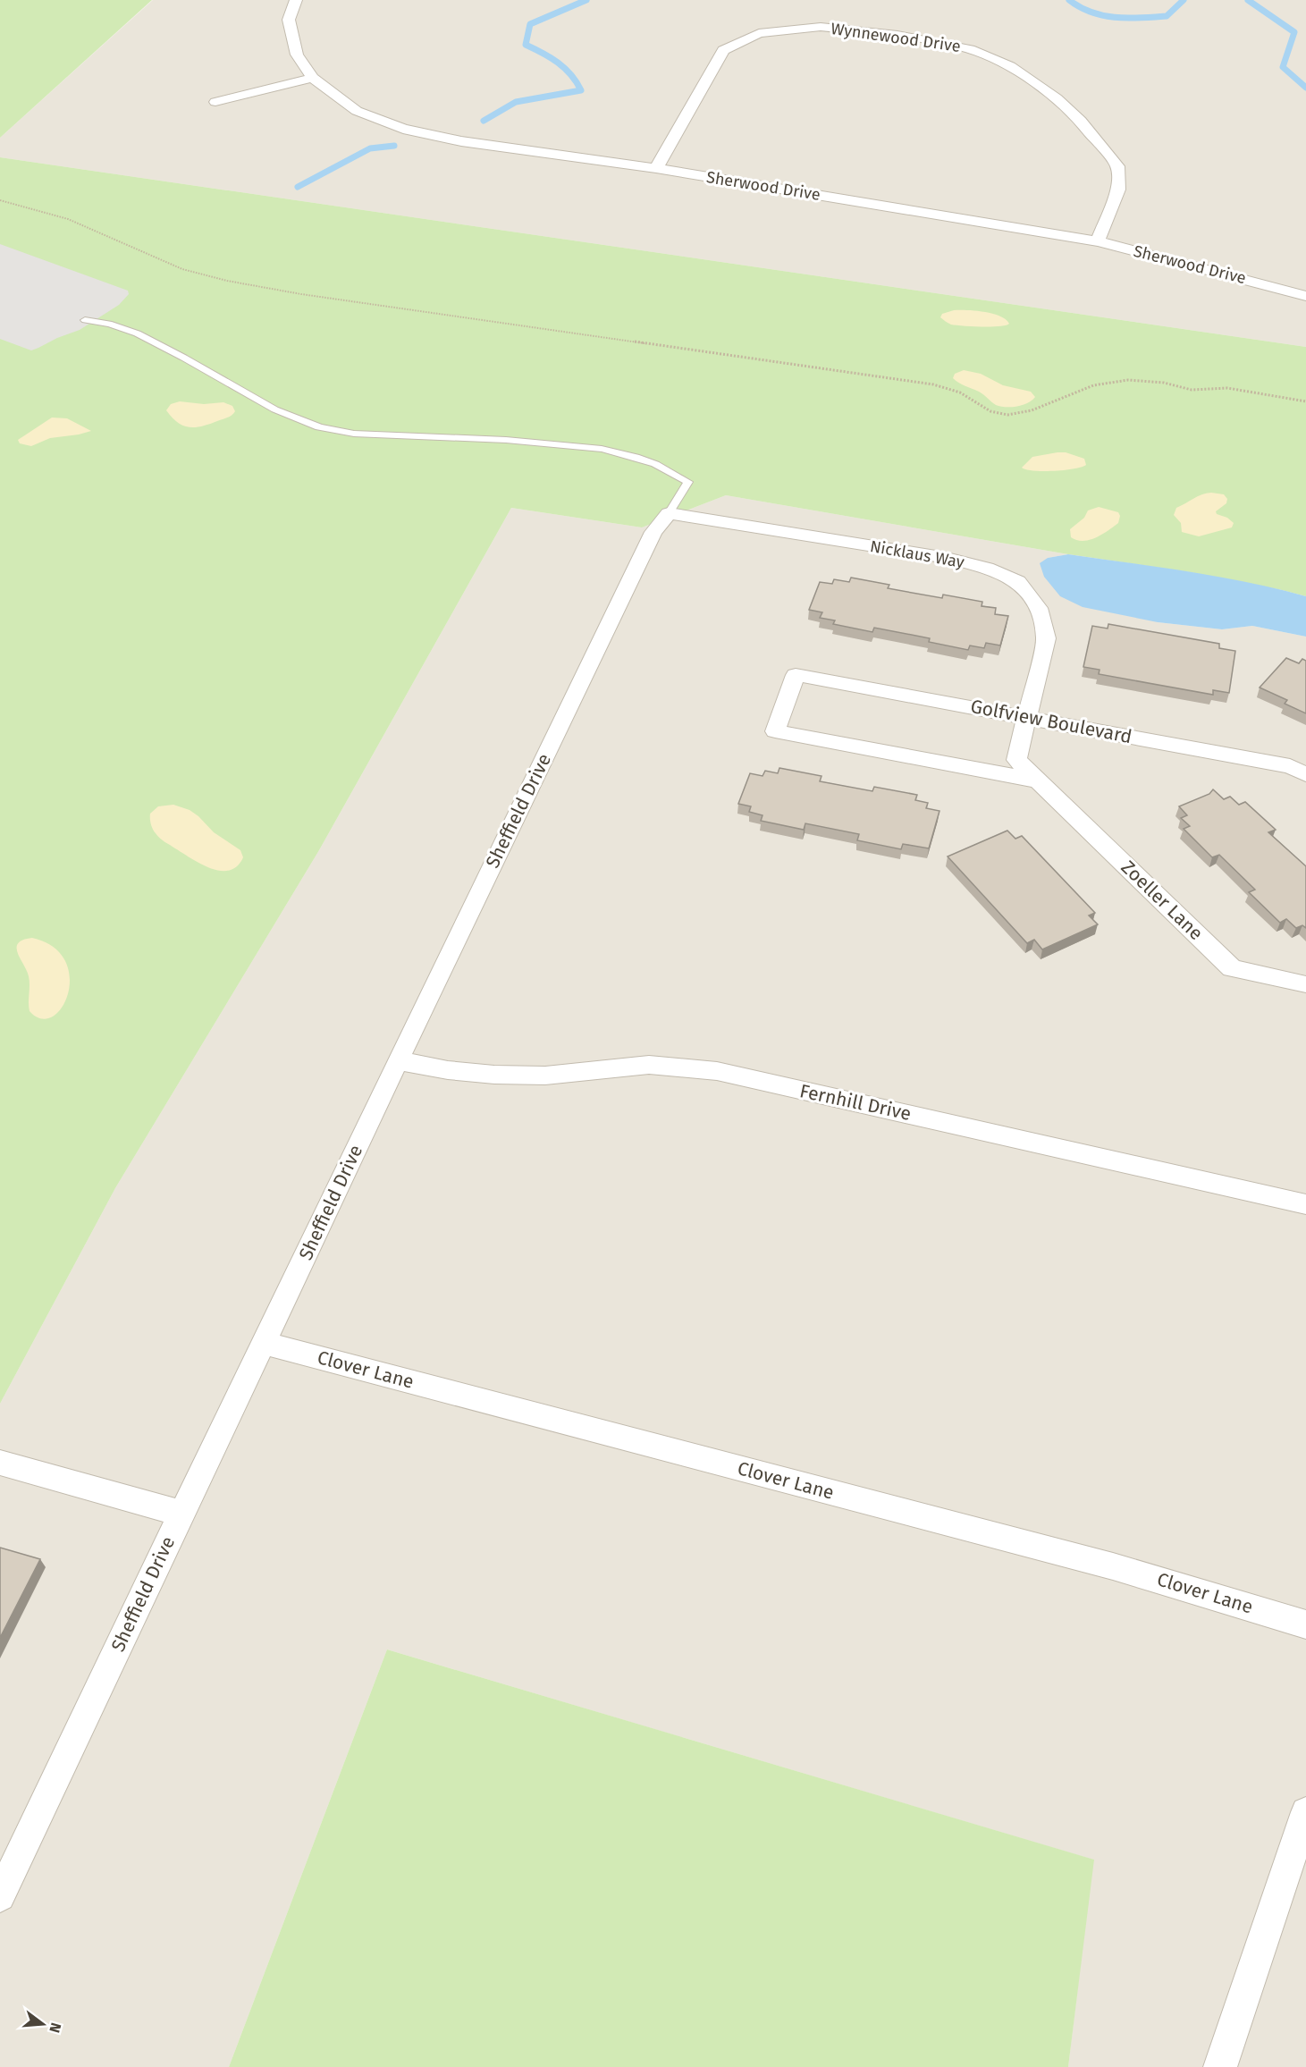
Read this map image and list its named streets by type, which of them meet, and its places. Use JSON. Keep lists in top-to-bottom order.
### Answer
{
  "streets": {
    "street": [
      "Wynnewood Drive",
      "Sherwood Drive",
      "Nicklaus Way",
      "Golfview Boulevard",
      "Sheffield Drive",
      "Zoeller Lane",
      "Fernhill Drive",
      "Clover Lane"
    ]
  },
  "crossings": [
    ["Wynnewood Drive", "Sherwood Drive"],
    ["Nicklaus Way", "Golfview Boulevard"],
    ["Nicklaus Way", "Sheffield Drive"],
    ["Nicklaus Way", "Zoeller Lane"],
    ["Golfview Boulevard", "Zoeller Lane"],
    ["Sheffield Drive", "Fernhill Drive"],
    ["Sheffield Drive", "Clover Lane"]
  ],
  "north": "right"
}
